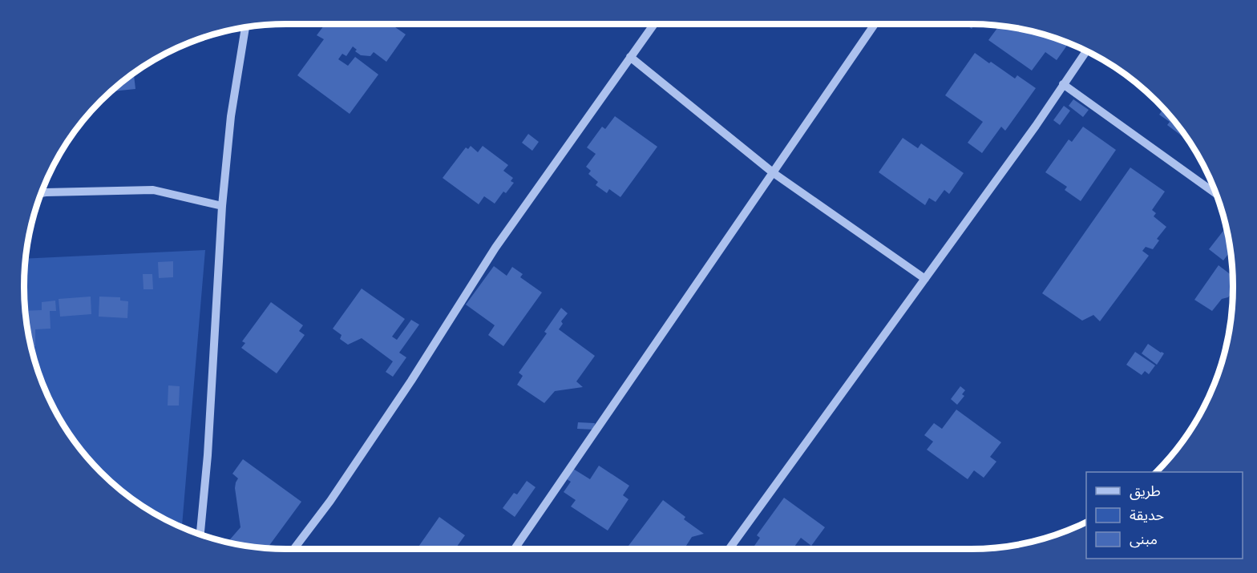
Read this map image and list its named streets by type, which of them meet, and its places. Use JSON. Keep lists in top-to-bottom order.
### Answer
{
  "legend": ["طريق", "حديقة", "مبنى"]
}
